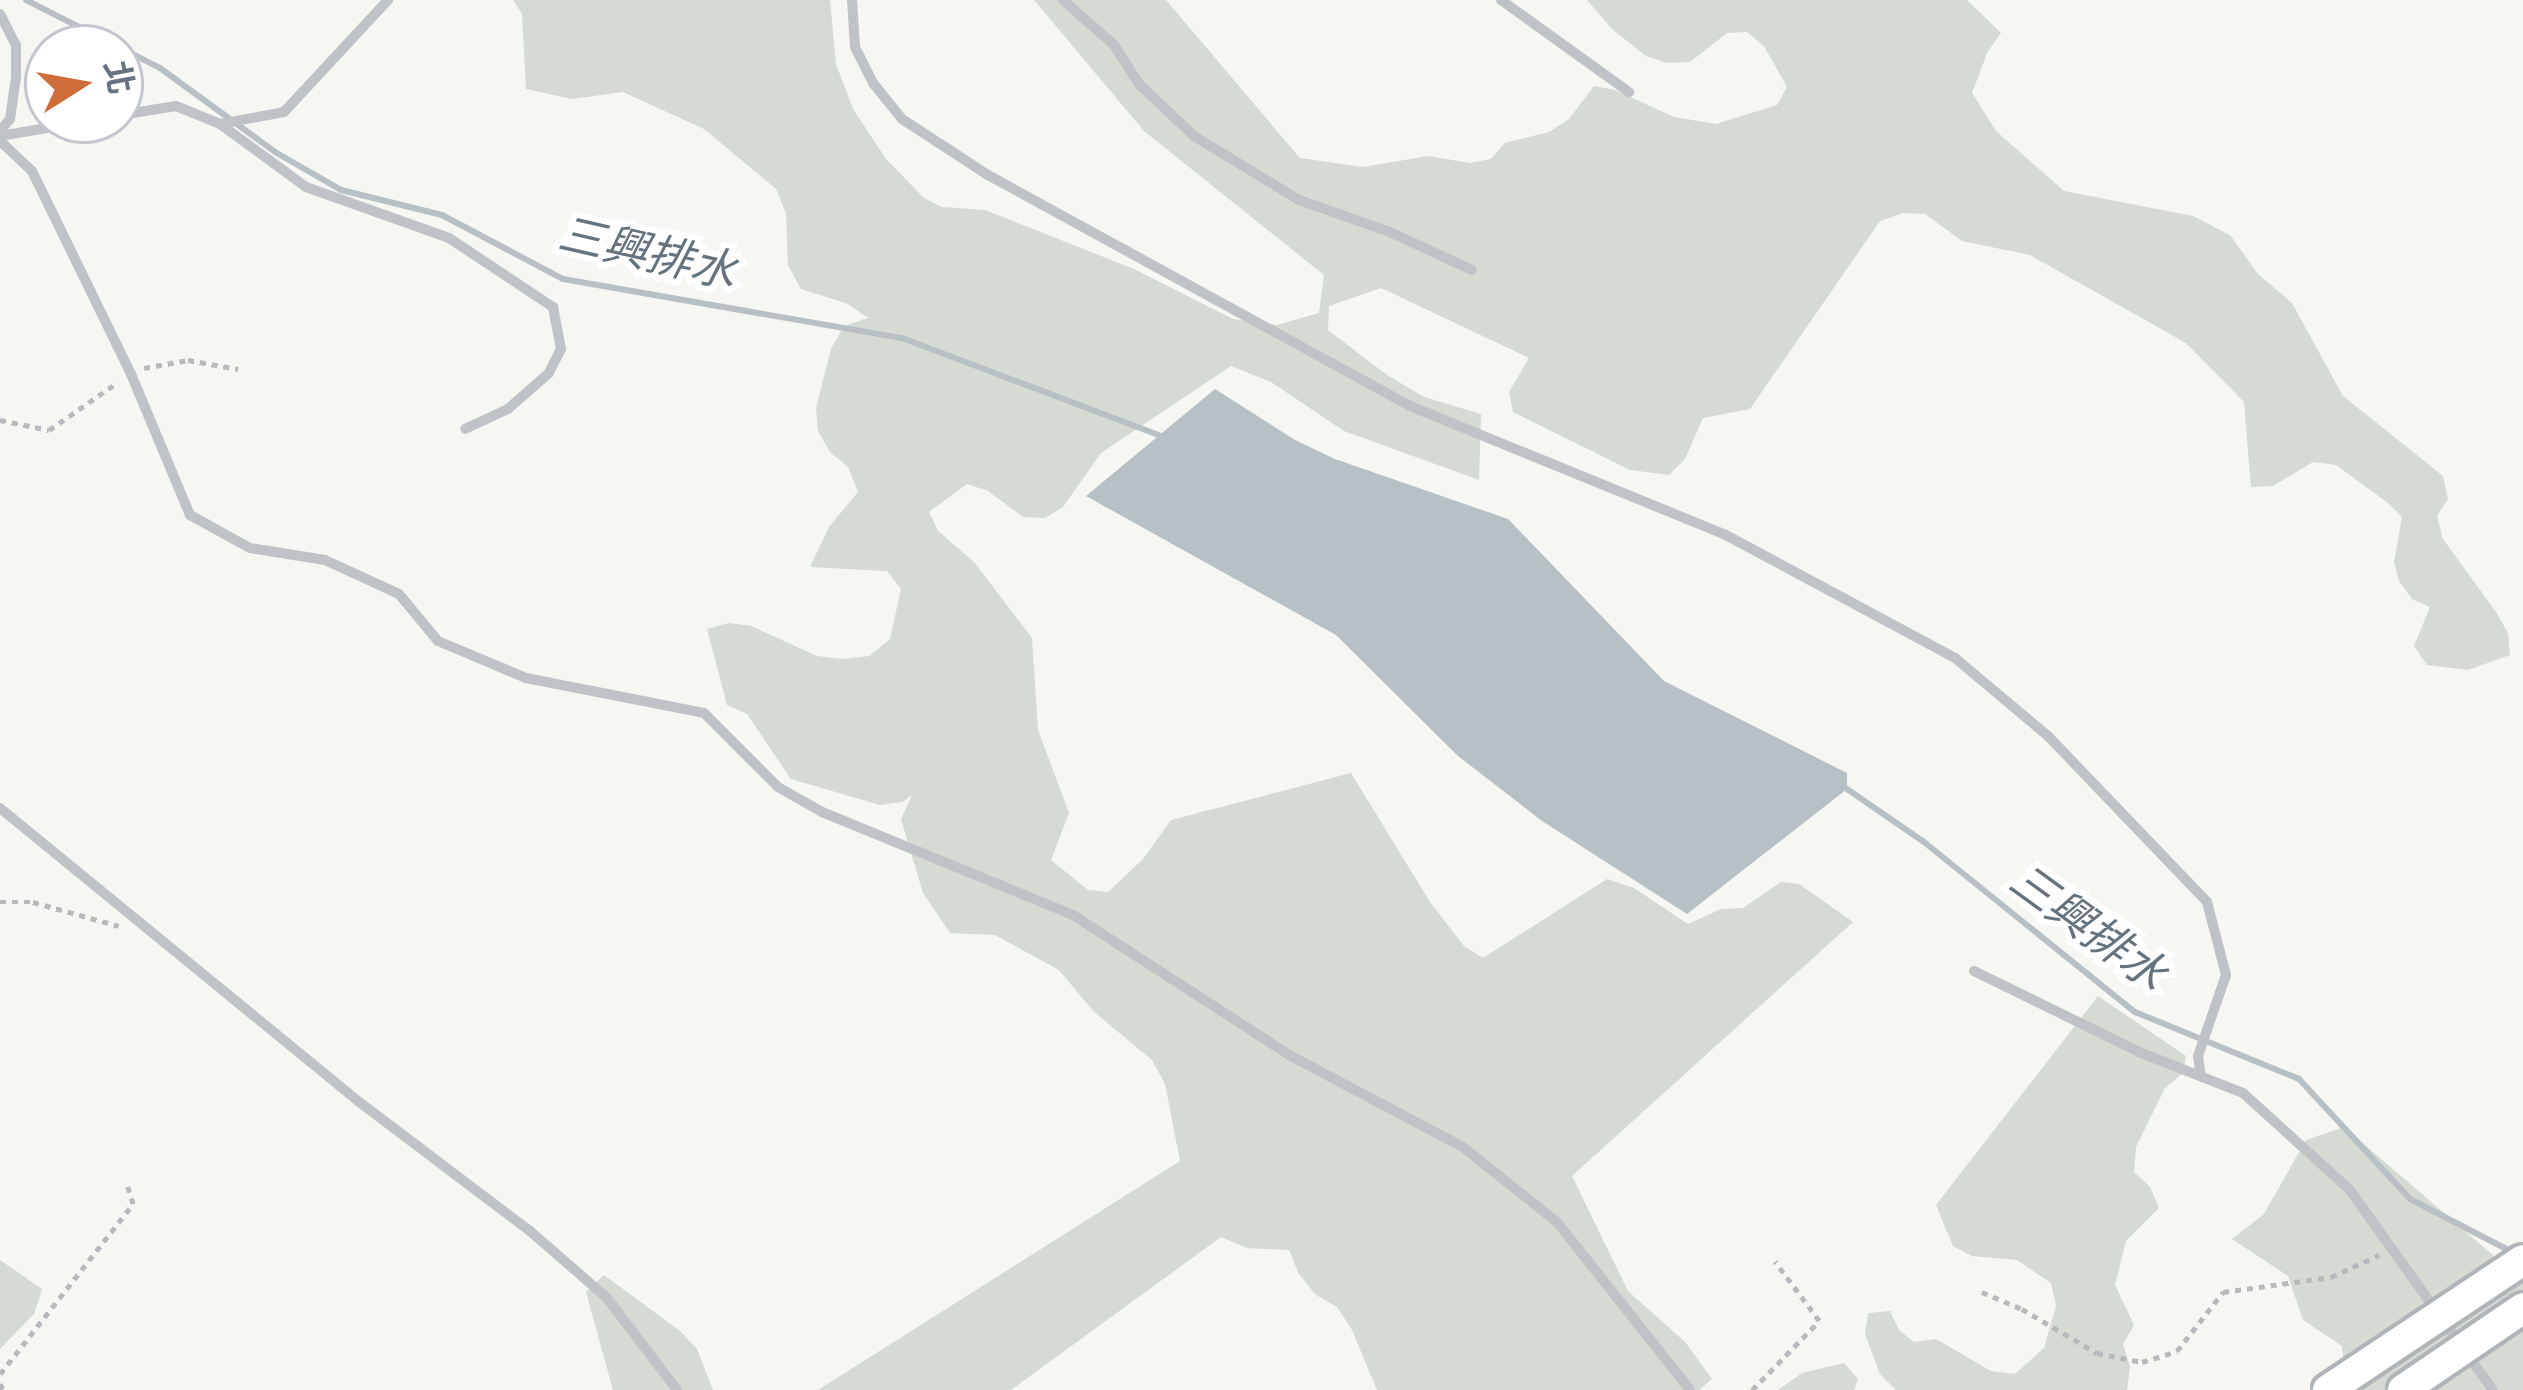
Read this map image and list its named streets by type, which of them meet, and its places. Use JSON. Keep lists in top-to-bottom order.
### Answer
{
  "water": ["三興排水"],
  "north": "right"
}
